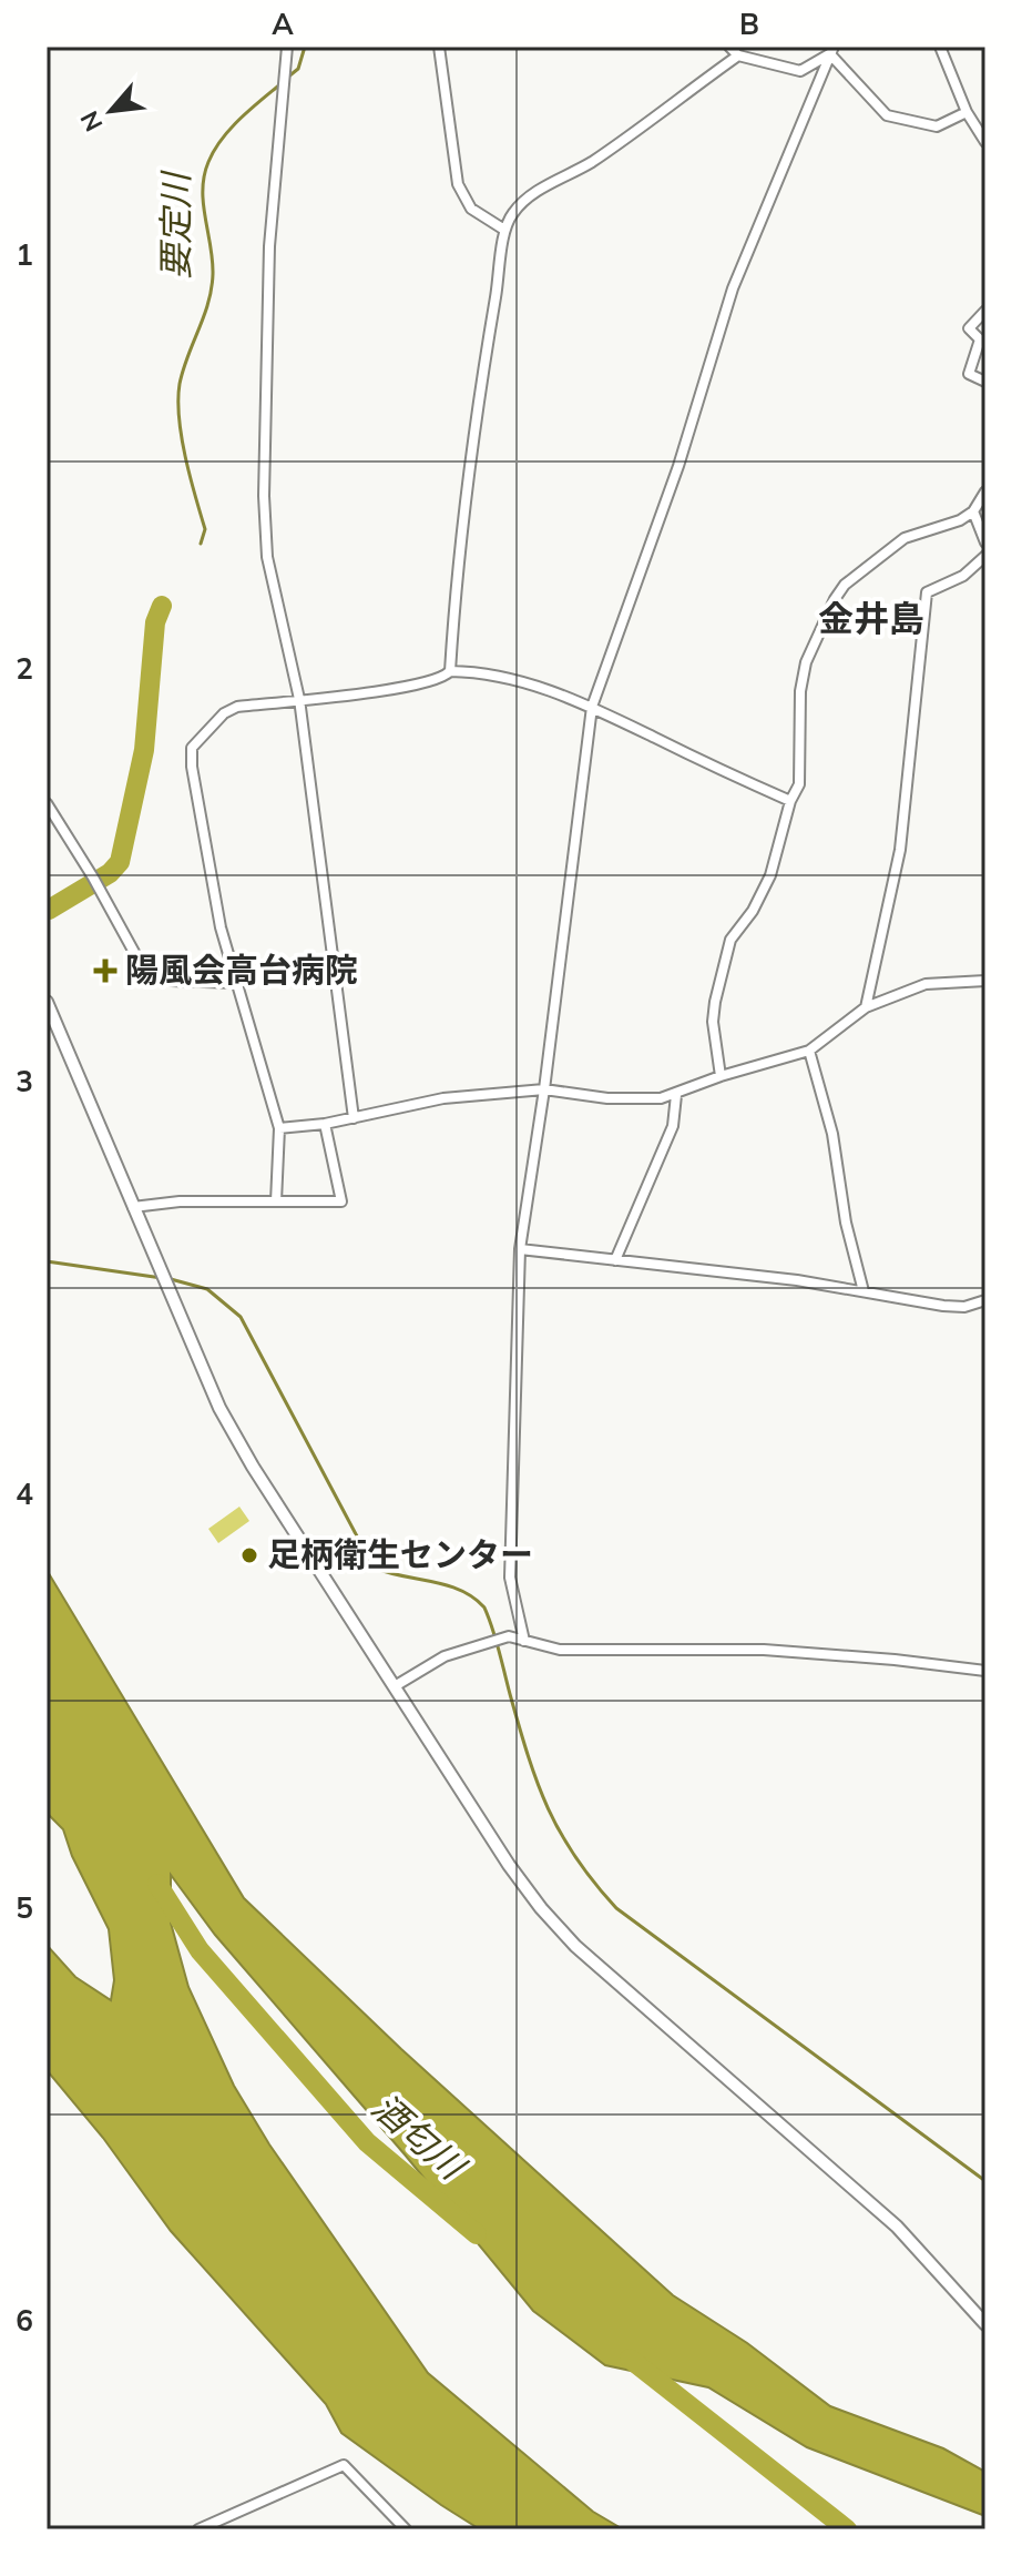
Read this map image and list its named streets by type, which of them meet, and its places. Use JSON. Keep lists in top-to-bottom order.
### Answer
{
  "districts": ["金井島"],
  "water": ["要定川", "酒匂川"],
  "places": {
    "health": ["陽風会高台病院"],
    "other": ["足柄衛生センター"]
  },
  "north": "bottom left",
  "grid": {
    "columns": ["A", "B"],
    "rows": [
      "1",
      "2",
      "3",
      "4",
      "5",
      "6"
    ]
  }
}
